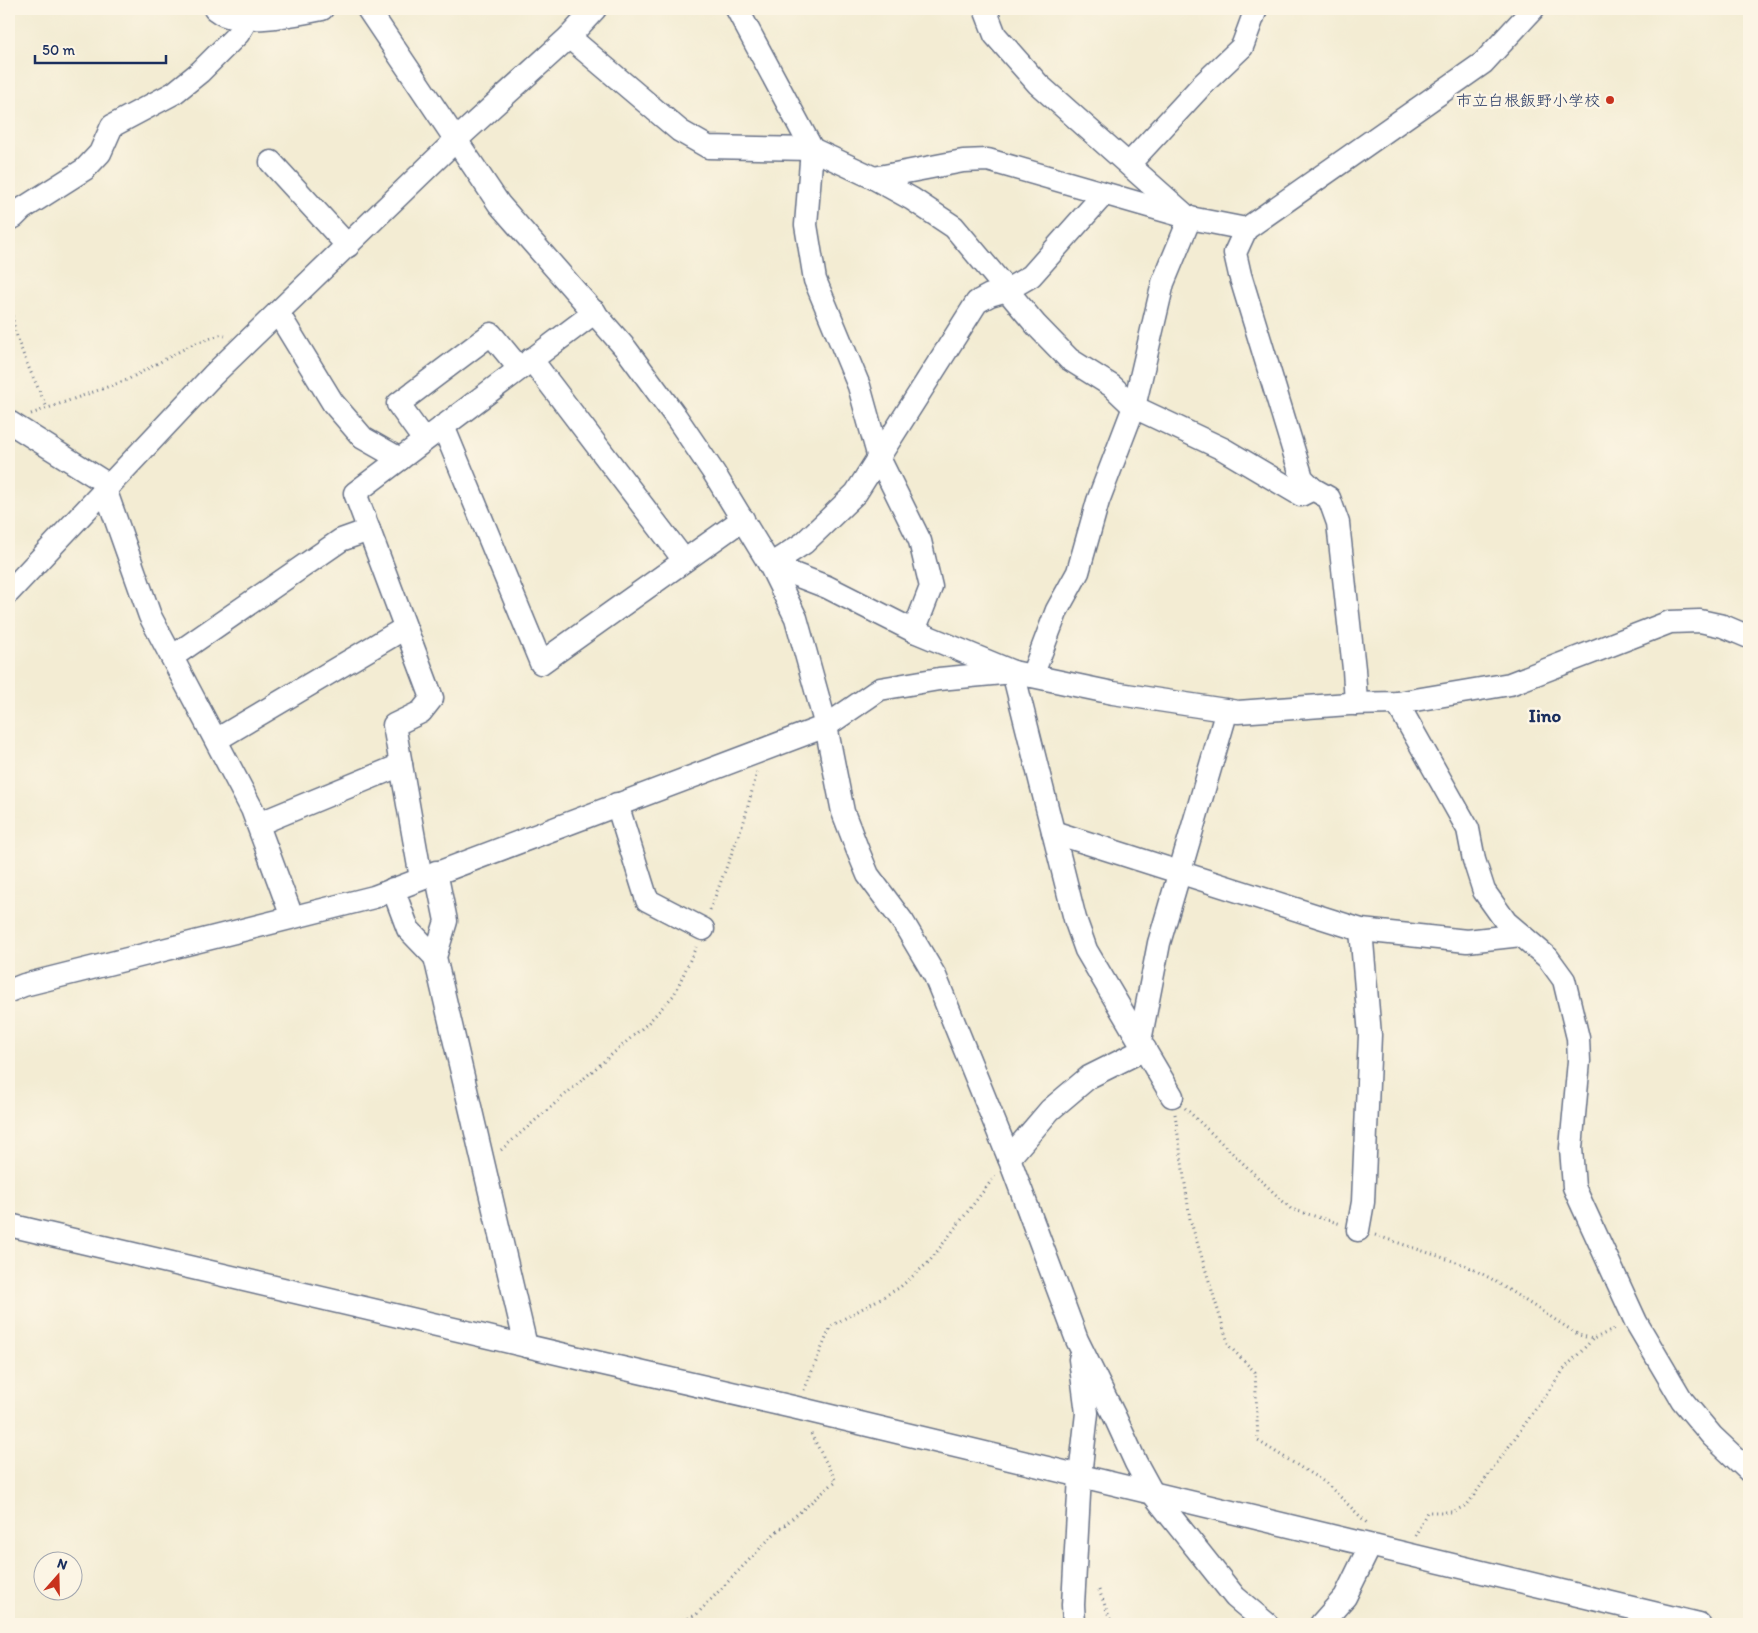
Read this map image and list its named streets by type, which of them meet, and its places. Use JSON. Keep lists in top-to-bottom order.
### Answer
{
  "districts": ["Iino"],
  "places": ["市立白根飯野小学校"],
  "scale_bar": "50 m",
  "north": "top"
}
